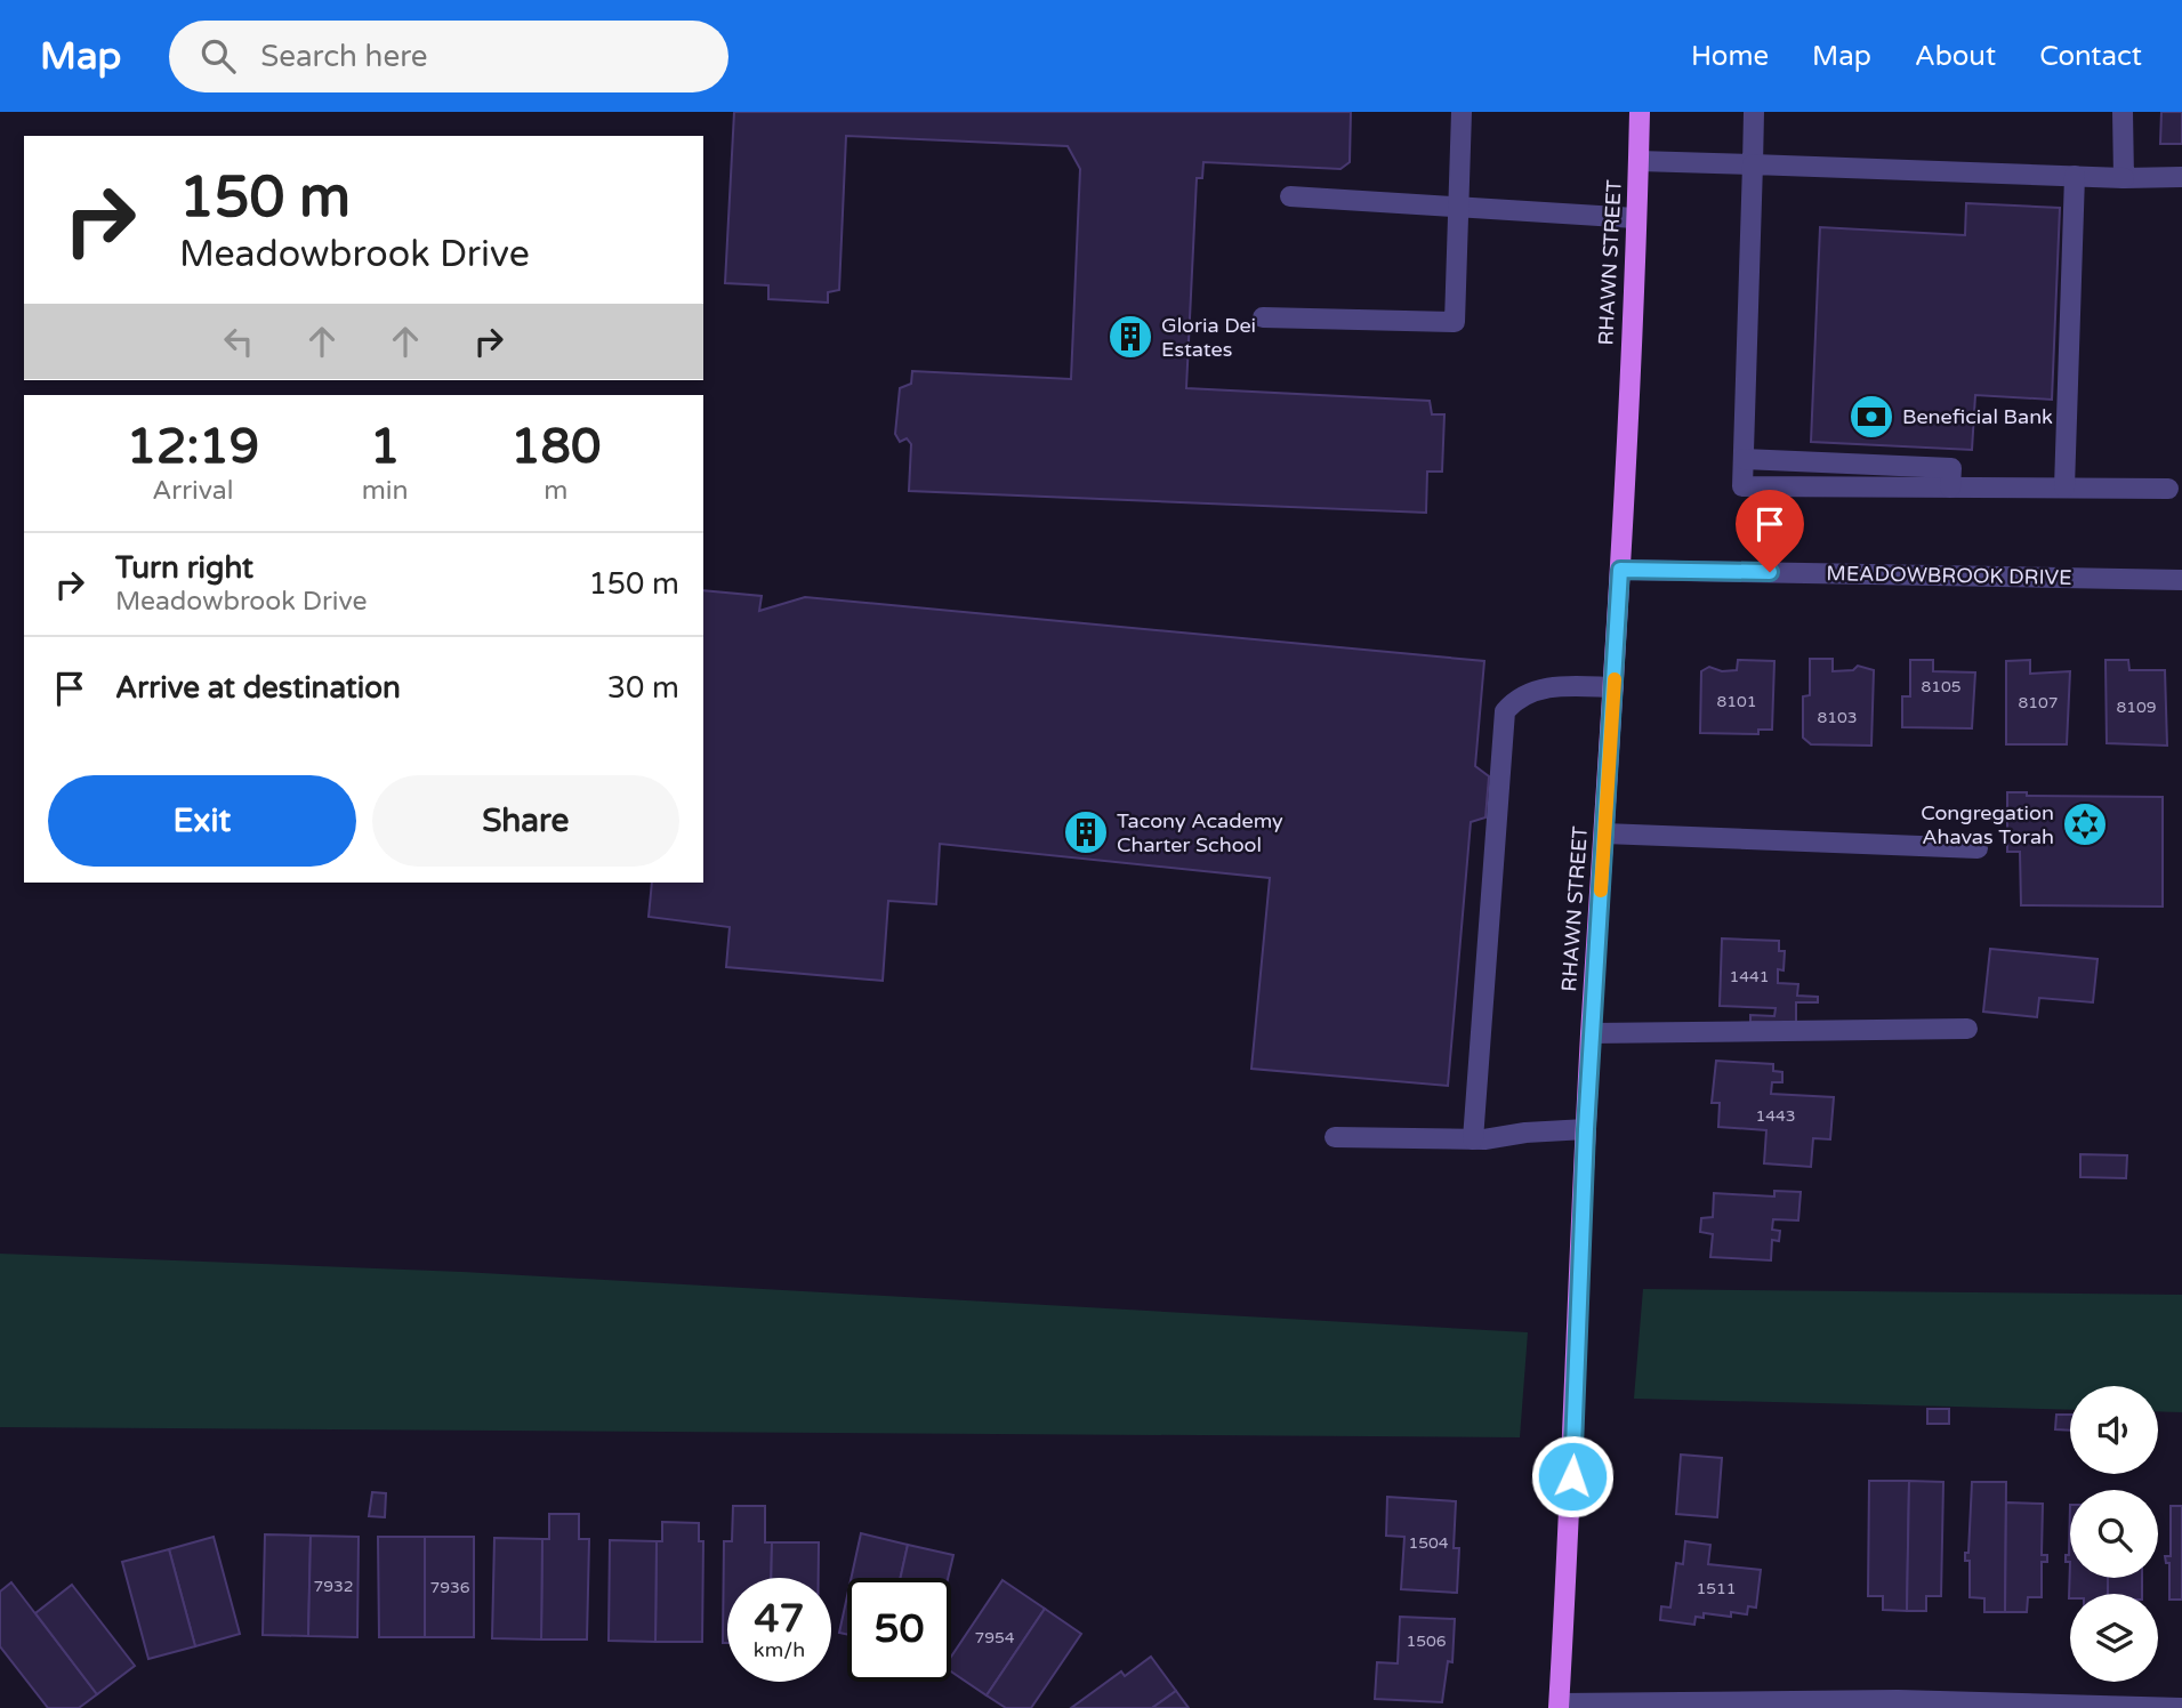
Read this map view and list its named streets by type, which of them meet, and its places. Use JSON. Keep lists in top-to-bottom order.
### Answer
{
  "streets": {
    "main road": ["RHAWN STREET"],
    "street": ["MEADOWBROOK DRIVE"]
  },
  "crossings": [
    ["RHAWN STREET", "MEADOWBROOK DRIVE"]
  ],
  "places": {
    "building": ["Gloria Dei Estates", "Tacony Academy Charter School"],
    "bank": ["Beneficial Bank"],
    "synagogue": ["Congregation Ahavas Torah"]
  },
  "house_numbers": [
    "8105",
    "8101",
    "8107",
    "8109",
    "8103",
    "1441",
    "1443",
    "1504",
    "7932",
    "7936",
    "1511",
    "7954",
    "1506"
  ],
  "page": {
    "header": "Map",
    "search": "Search here",
    "nav": [
      "Home",
      "Map",
      "About",
      "Contact"
    ],
    "turn": ["150 m", "Meadowbrook Drive"],
    "eta": [
      "12:19",
      "Arrival",
      "1",
      "min",
      "180",
      "m"
    ],
    "list": [
      {
        "name": "Turn right",
        "note": "Meadowbrook Drive",
        "value": "150 m"
      },
      {
        "name": "Arrive at destination",
        "value": "30 m"
      }
    ],
    "buttons": ["Exit", "Share"],
    "speed": "47 km/h",
    "limit": "50"
  }
}
